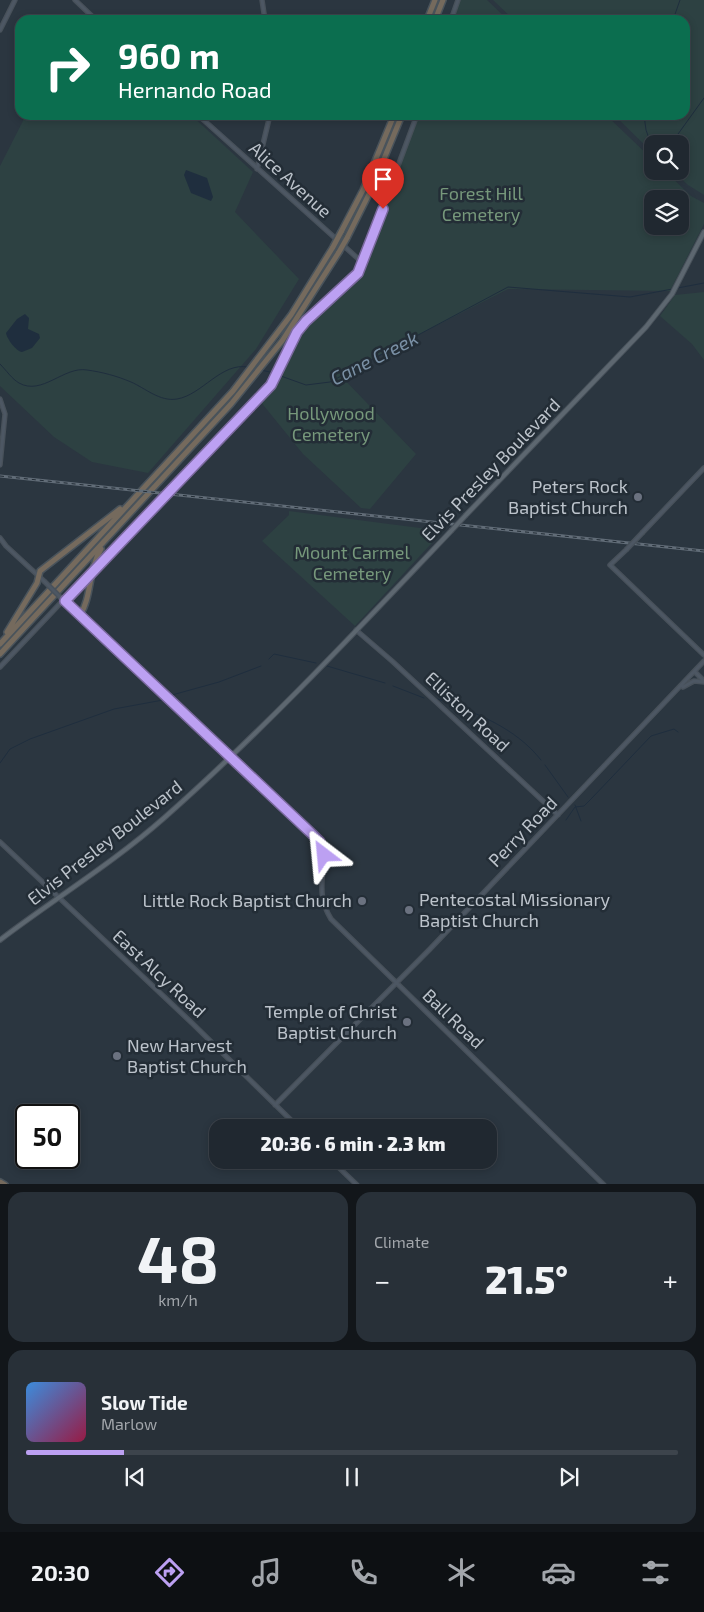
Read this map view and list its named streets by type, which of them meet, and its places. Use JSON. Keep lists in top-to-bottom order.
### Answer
{
  "streets": {
    "main road": ["Elvis Presley Boulevard"],
    "street": [
      "Alice Avenue",
      "Elliston Road",
      "Perry Road",
      "East Alcy Road",
      "Ball Road"
    ]
  },
  "crossings": [
    ["Elvis Presley Boulevard", "Elliston Road"],
    ["Elvis Presley Boulevard", "East Alcy Road"],
    ["Elvis Presley Boulevard", "Ball Road"],
    ["Elliston Road", "Perry Road"],
    ["Perry Road", "East Alcy Road"],
    ["Perry Road", "Ball Road"]
  ],
  "water": ["Cane Creek"],
  "parks": ["Forest Hill Cemetery", "Hollywood Cemetery", "Mount Carmel Cemetery"],
  "places": [
    "Peters Rock Baptist Church",
    "Little Rock Baptist Church",
    "Pentecostal Missionary Baptist Church",
    "Temple of Christ Baptist Church",
    "New Harvest Baptist Church"
  ],
  "page": {
    "turn": ["960 m", "Hernando Road"],
    "limit": "50",
    "trip": "20:36 · 6 min · 2.3 km",
    "tile": [
      ["48", "km/h"],
      "Climate"
    ],
    "heat": ["−", "21.5°", "+"],
    "song": ["Slow Tide", "Marlow"],
    "tabs": "20:30"
  }
}
